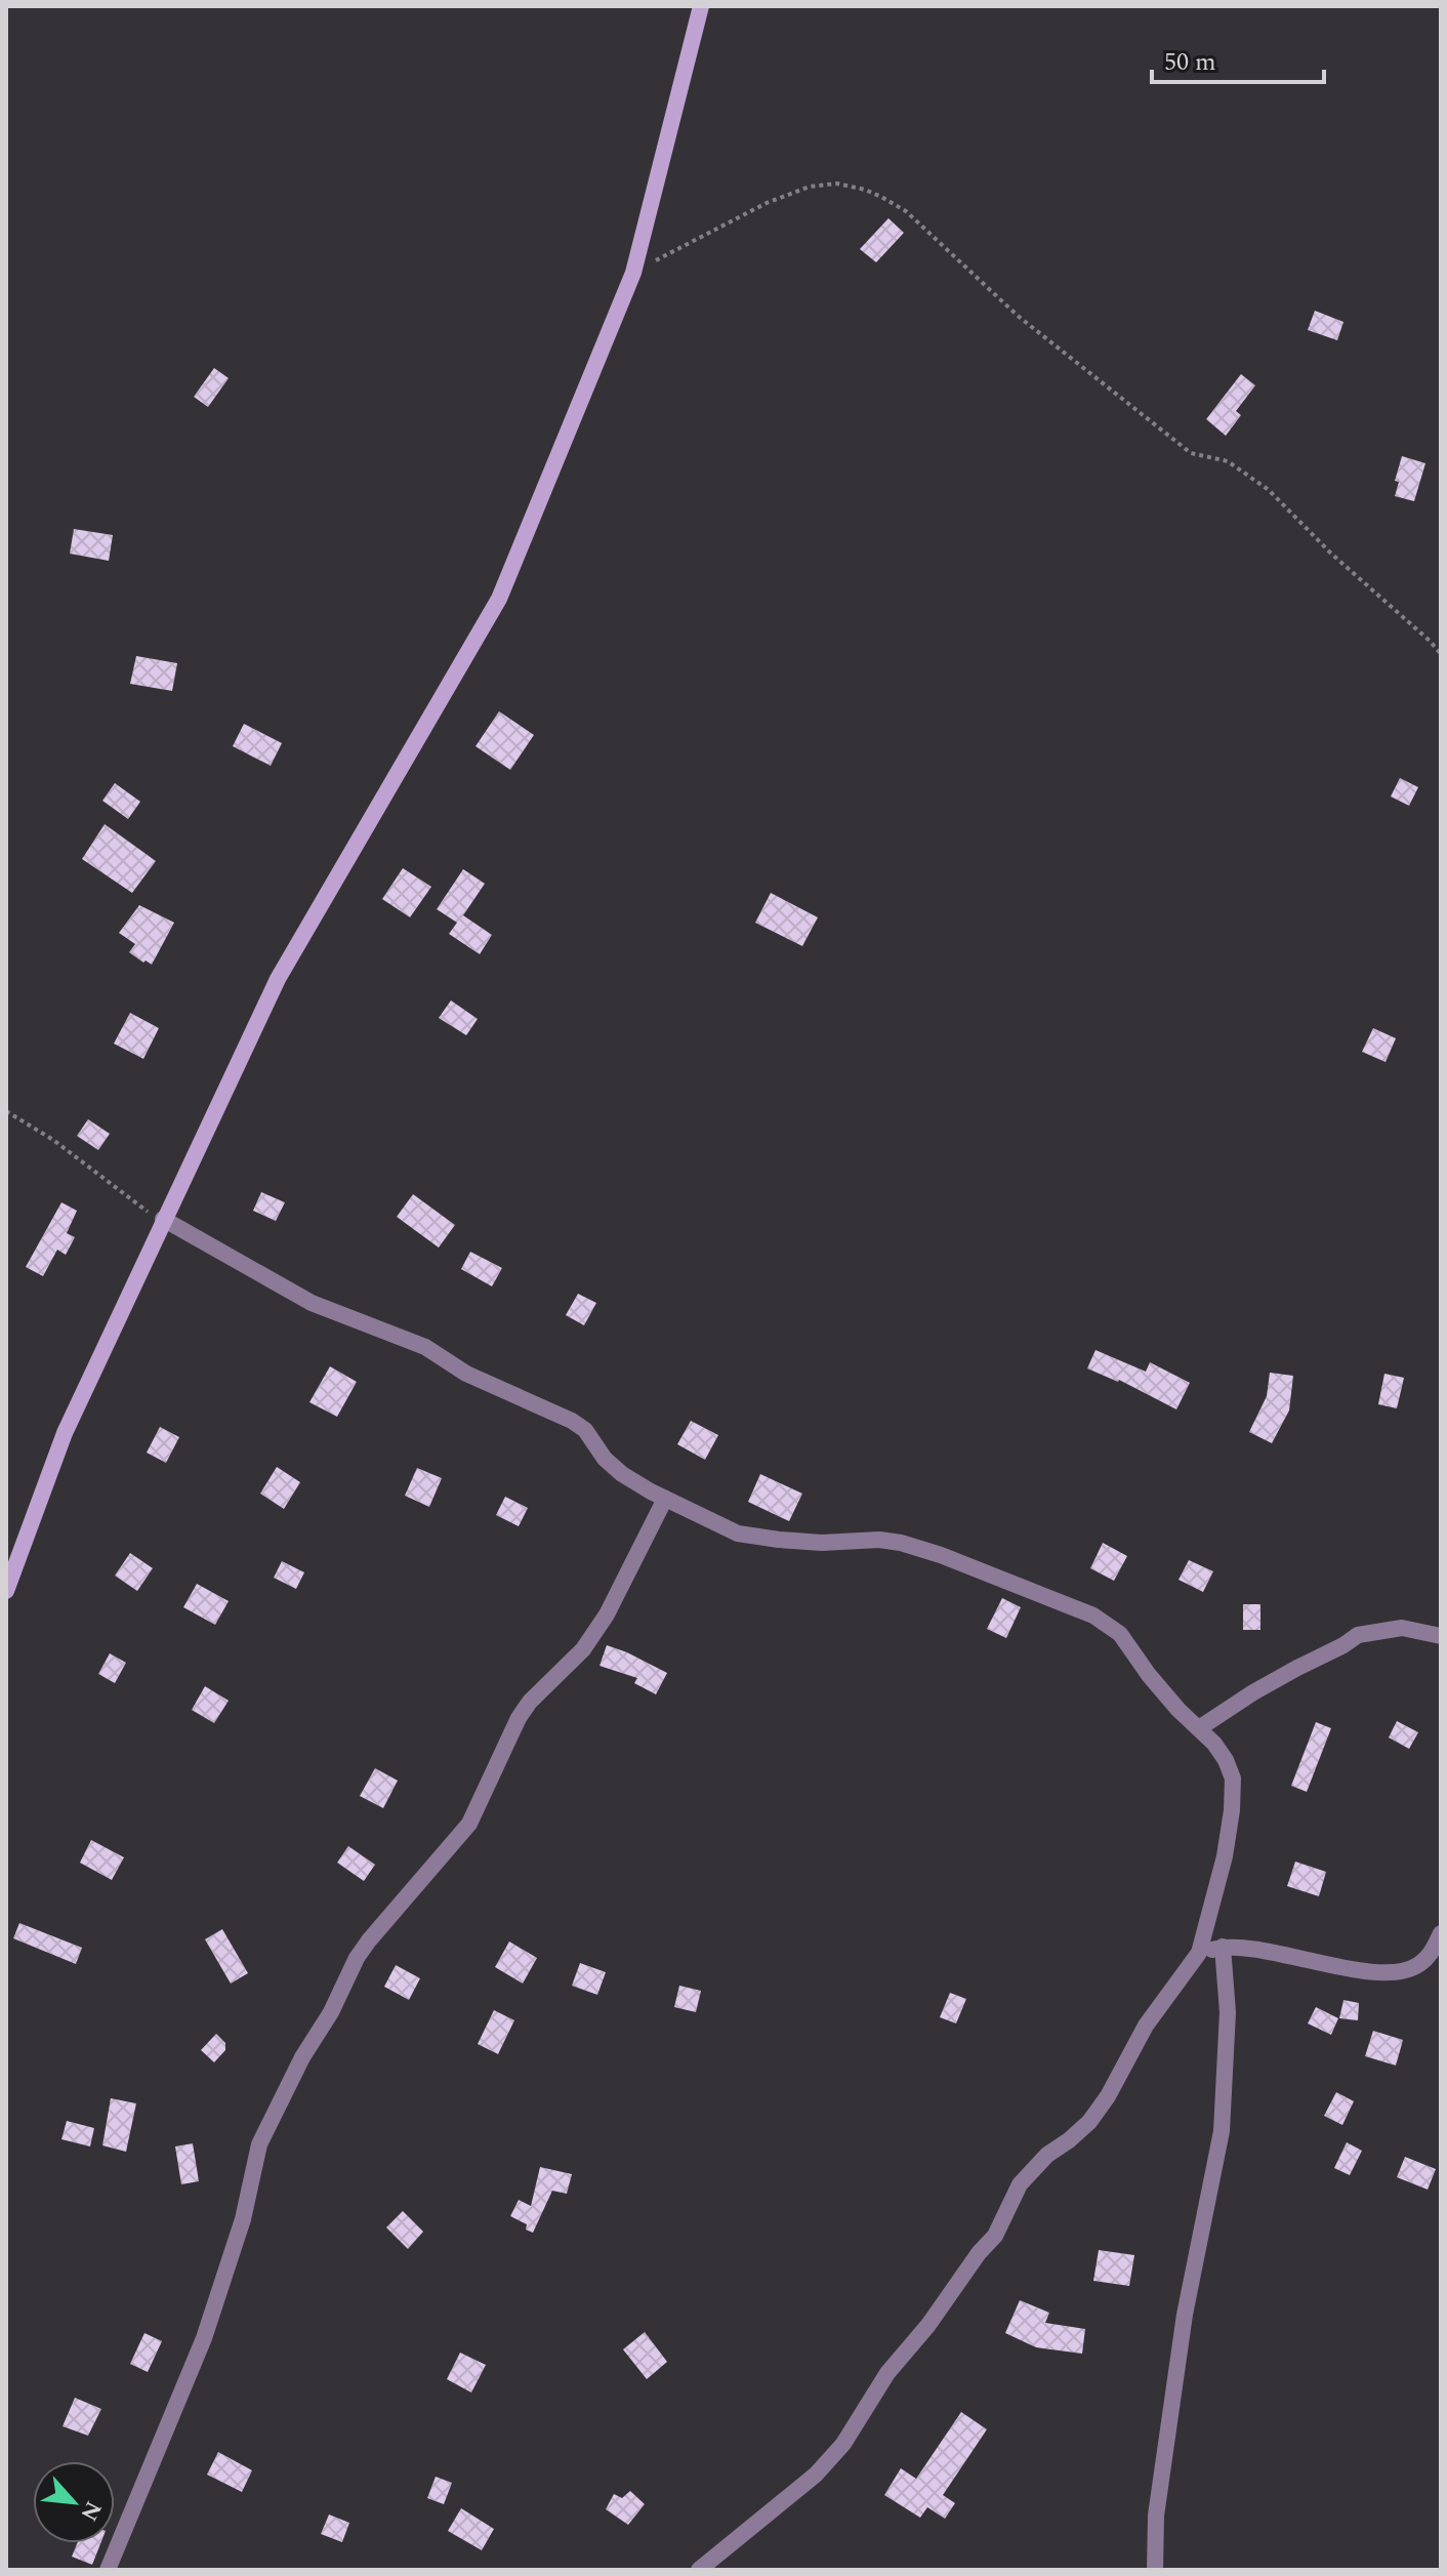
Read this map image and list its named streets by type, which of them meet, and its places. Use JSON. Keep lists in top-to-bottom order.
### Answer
{
  "scale_bar": "50 m",
  "north": "bottom right"
}
